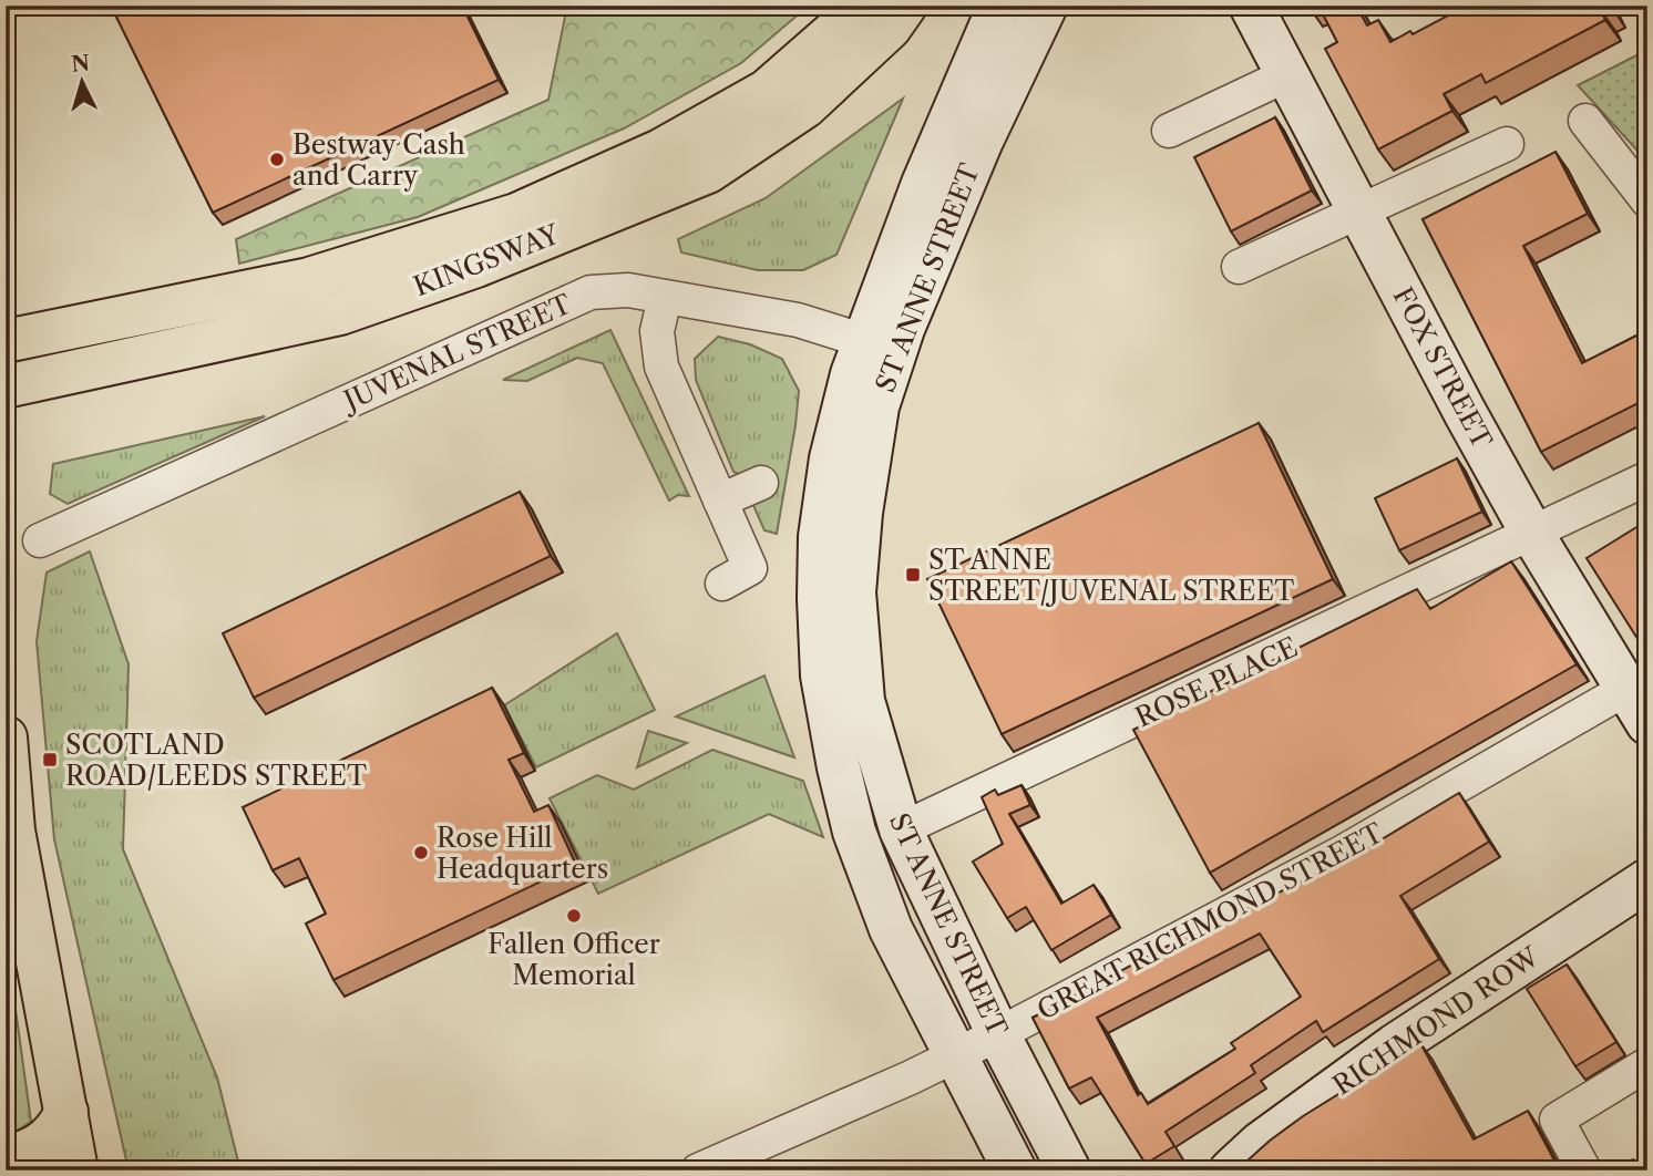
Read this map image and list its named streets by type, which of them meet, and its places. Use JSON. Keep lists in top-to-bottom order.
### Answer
{
  "streets": {
    "highway": ["KINGSWAY"],
    "main road": ["ST ANNE STREET", "FOX STREET", "RICHMOND ROW"],
    "street": ["JUVENAL STREET", "ROSE PLACE", "GREAT RICHMOND STREET"]
  },
  "crossings": [
    ["ST ANNE STREET", "JUVENAL STREET"],
    ["ST ANNE STREET", "ROSE PLACE"],
    ["ST ANNE STREET", "GREAT RICHMOND STREET"],
    ["FOX STREET", "ROSE PLACE"],
    ["FOX STREET", "GREAT RICHMOND STREET"]
  ],
  "places": {
    "other": ["Bestway Cash and Carry", "Rose Hill Headquarters", "Fallen Officer Memorial"],
    "transit": ["ST ANNE STREET/JUVENAL STREET", "SCOTLAND ROAD/LEEDS STREET"]
  },
  "north": "top"
}
